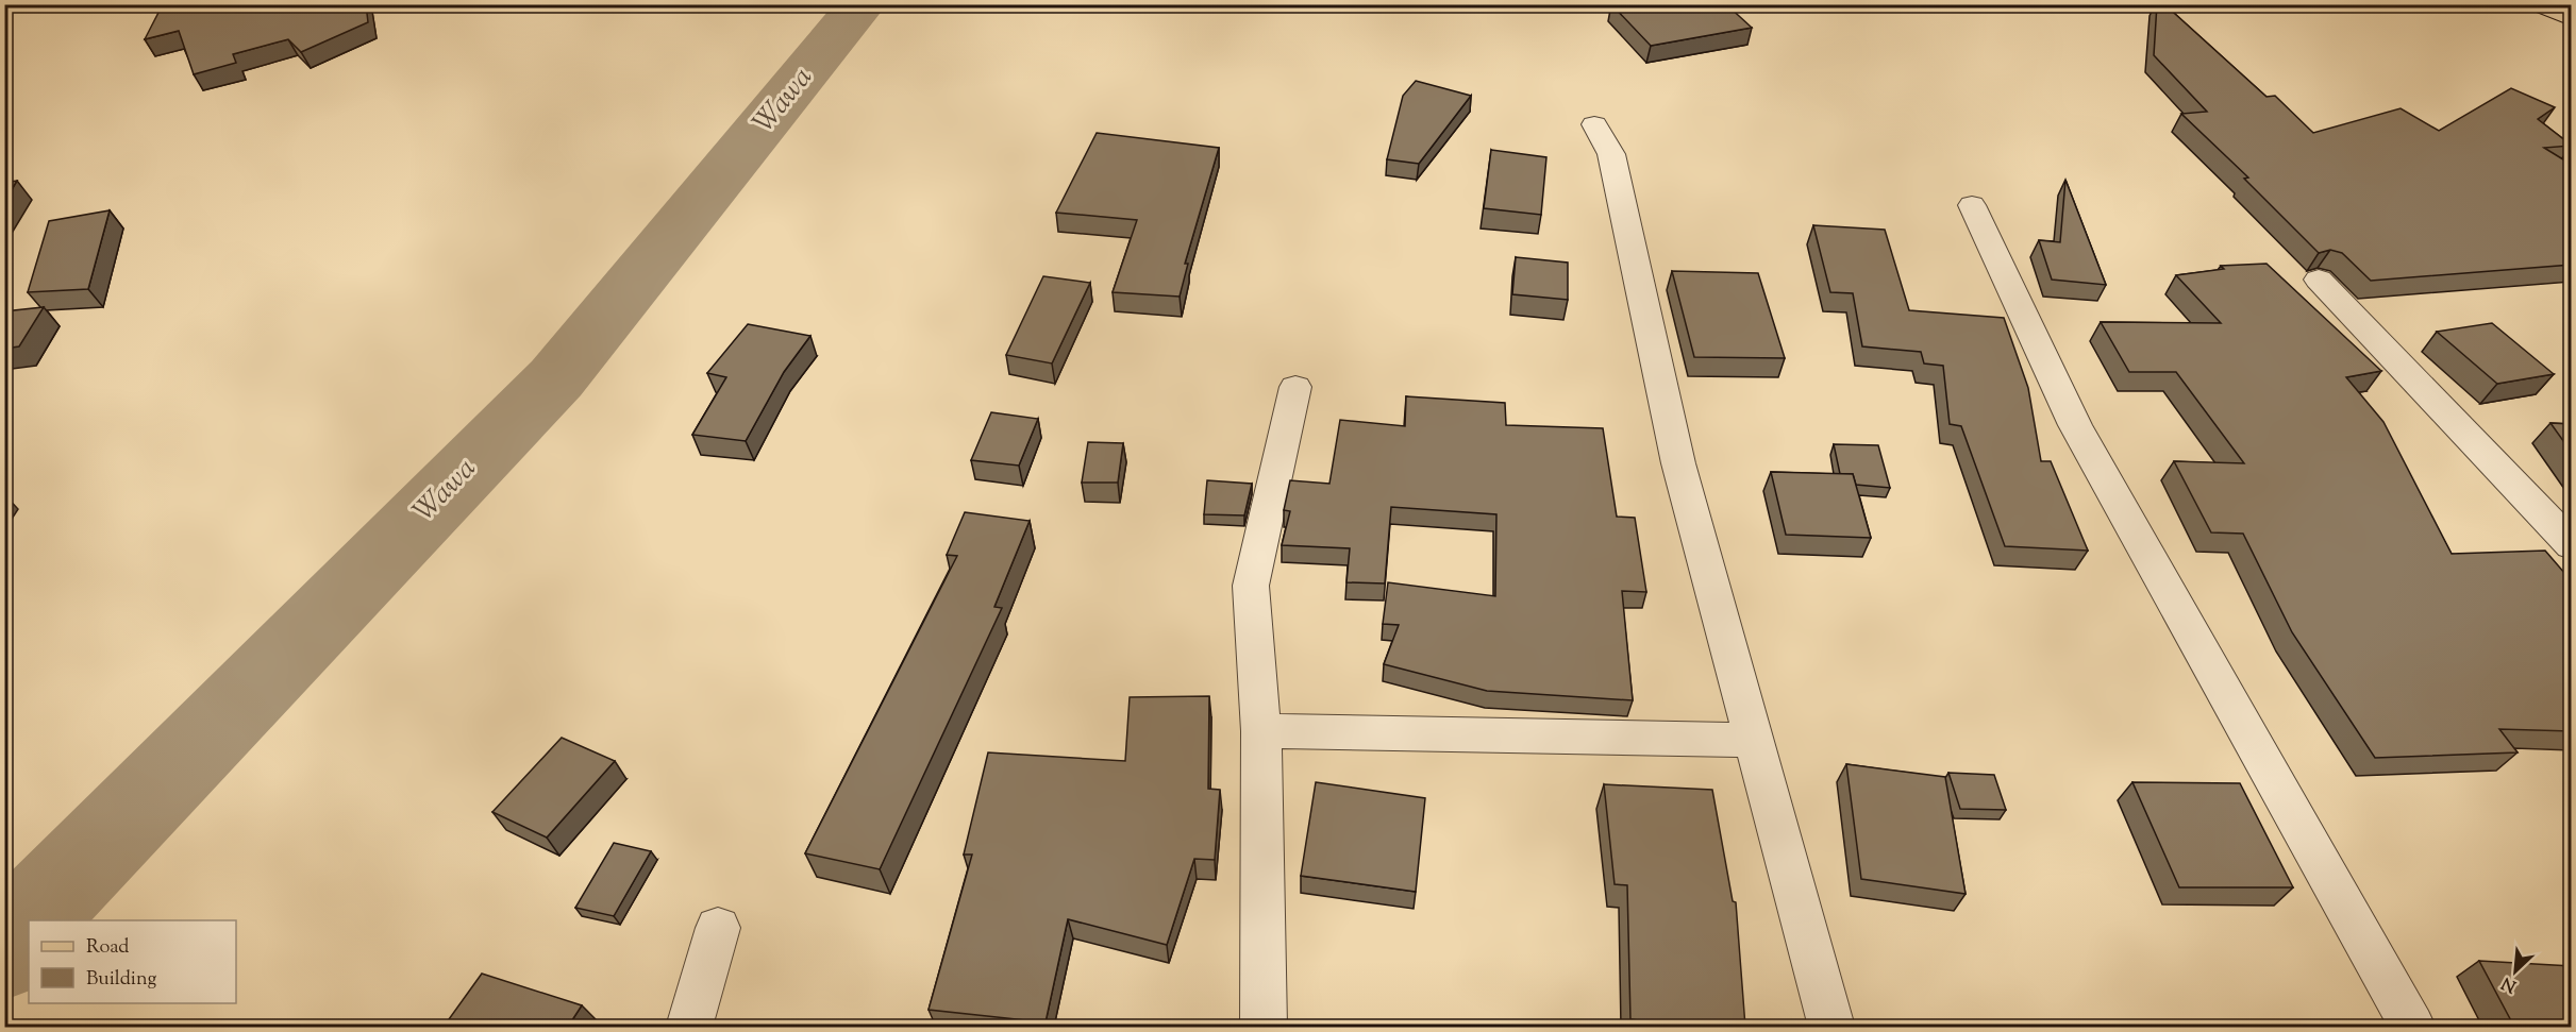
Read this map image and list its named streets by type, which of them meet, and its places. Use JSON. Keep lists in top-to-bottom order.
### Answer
{
  "water": ["Wawa"],
  "legend": ["Road", "Building"],
  "north": "bottom left"
}
